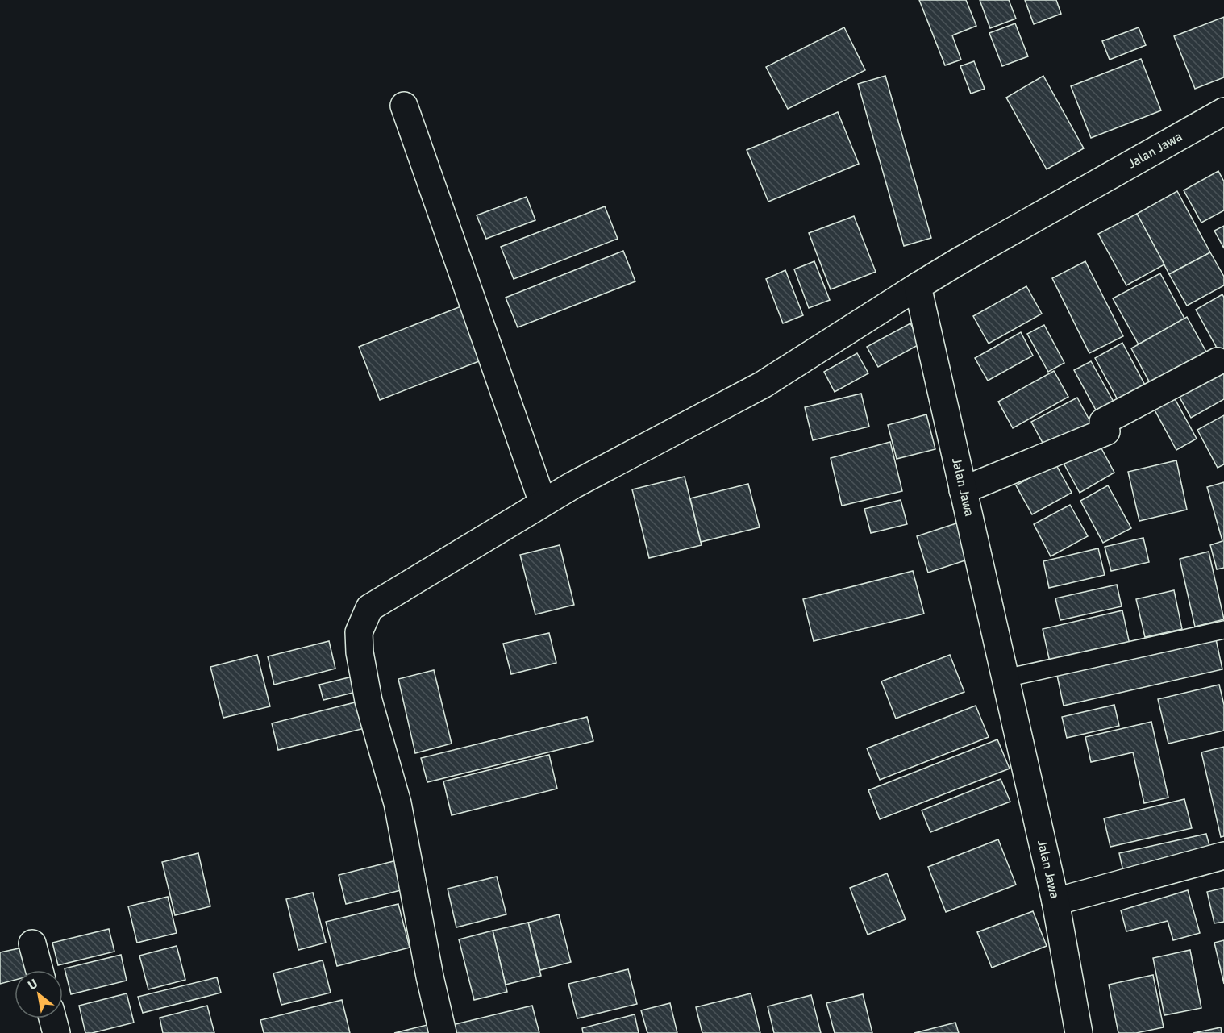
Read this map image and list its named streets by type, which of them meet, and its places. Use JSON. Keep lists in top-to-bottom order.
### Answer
{
  "streets": {
    "street": ["Jalan Jawa"]
  },
  "north": "top left"
}
